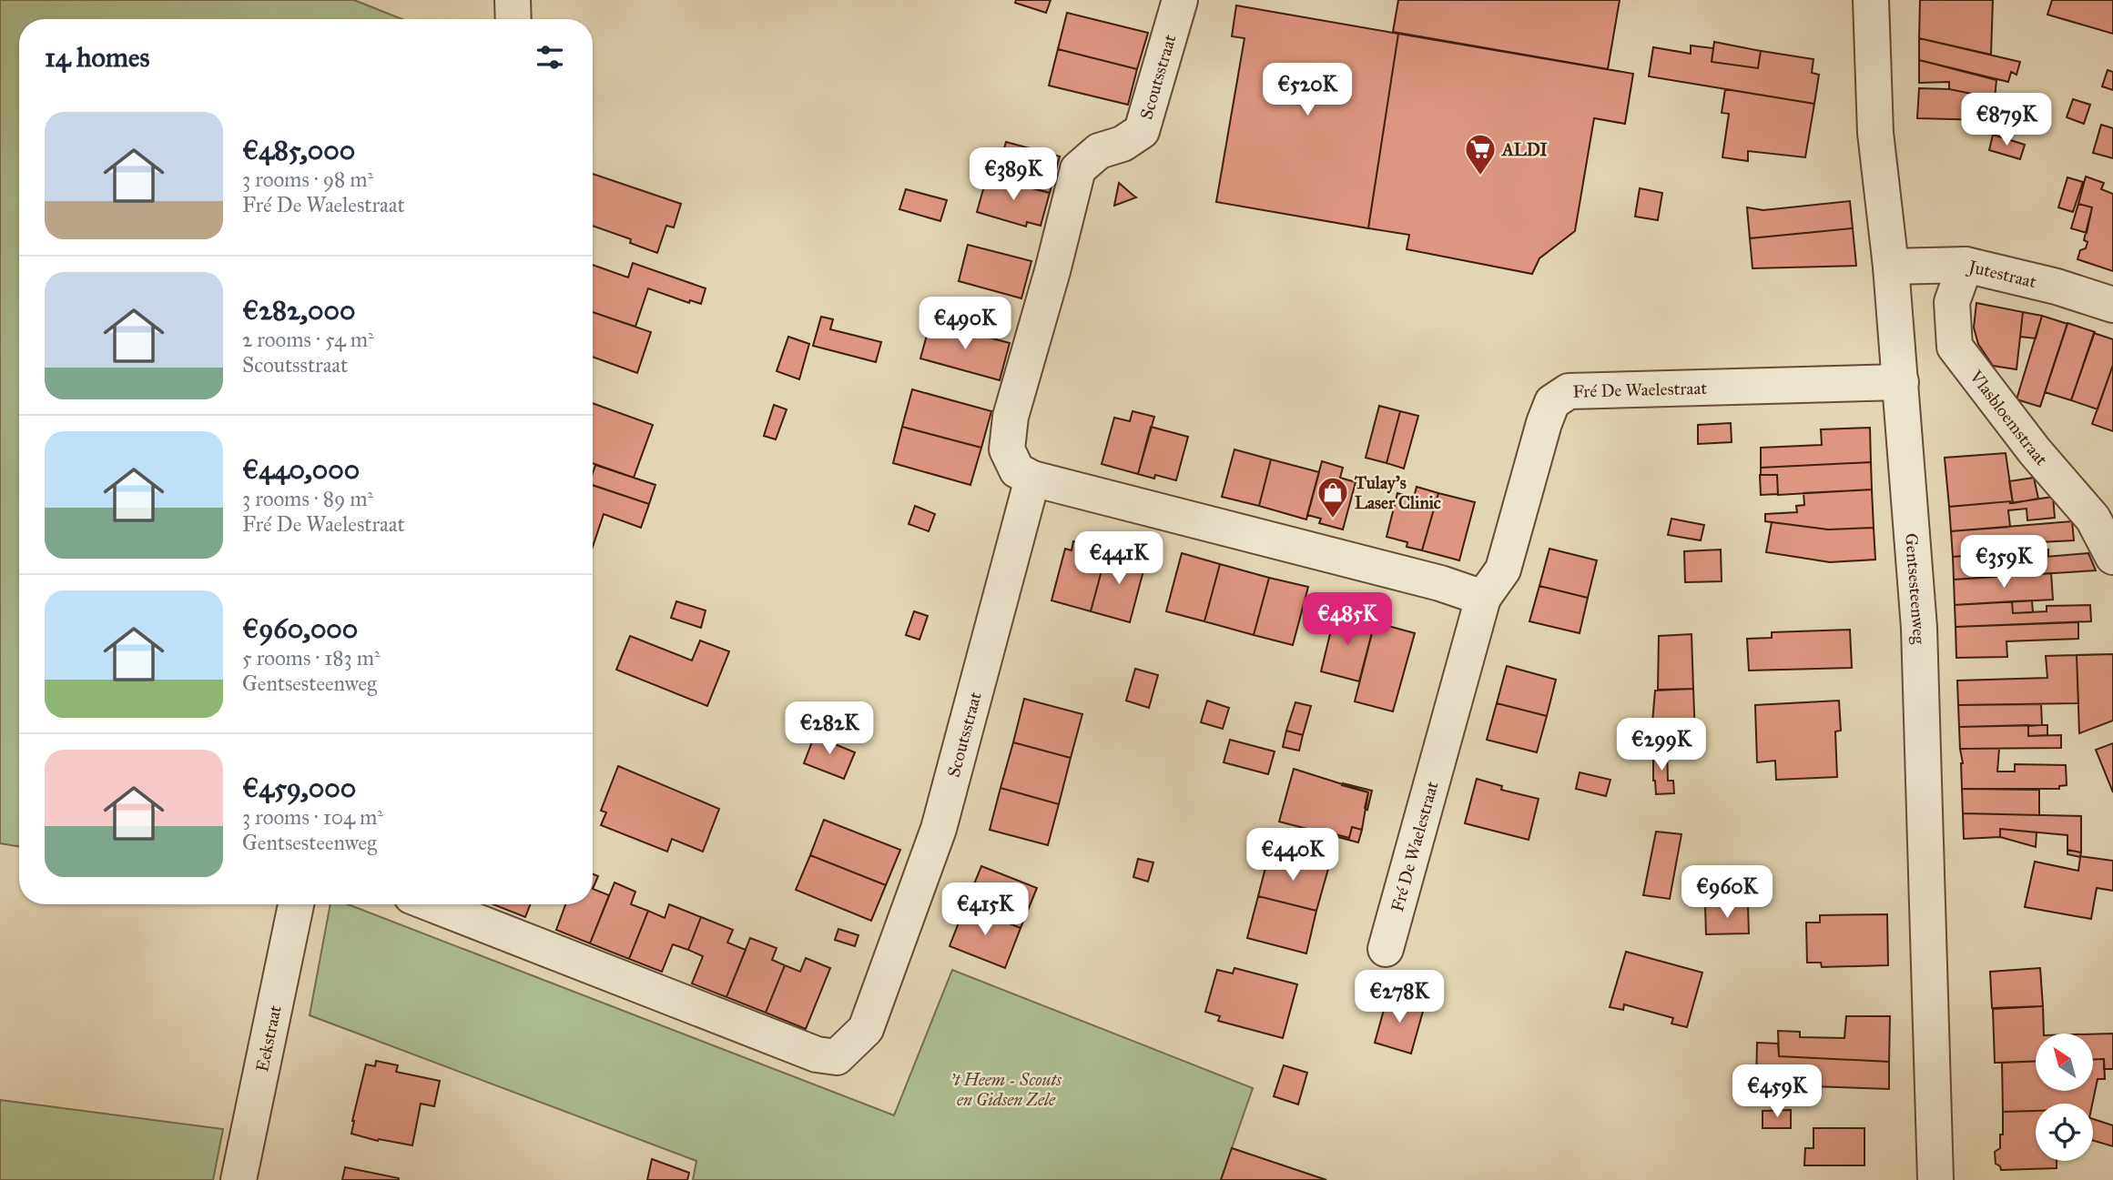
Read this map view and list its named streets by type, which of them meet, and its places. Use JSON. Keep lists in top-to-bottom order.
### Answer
{
  "streets": {
    "street": [
      "Scoutsstraat",
      "Jutestraat",
      "Fré De Waelestraat",
      "Vlasbloemstraat",
      "Gentsesteenweg",
      "Eekstraat"
    ]
  },
  "crossings": [
    ["Jutestraat", "Vlasbloemstraat"],
    ["Jutestraat", "Gentsesteenweg"],
    ["Fré De Waelestraat", "Gentsesteenweg"]
  ],
  "parks": ["'t Heem - Scouts en Gidsen Zele"],
  "places": {
    "supermarket": ["ALDI"],
    "shop": ["Tulay's Laser Clinic"]
  },
  "north": "top left",
  "page": {
    "heading": "14 homes",
    "price": [
      "€520K",
      "€879K",
      "€389K",
      "€490K",
      "€441K",
      "€359K",
      "€485K",
      "€282K",
      "€299K",
      "€440K",
      "€960K",
      "€415K",
      "€278K",
      "€459K"
    ],
    "list": [
      {
        "name": "€485,000",
        "note": "3 rooms · 98 m² · Fré De Waelestraat"
      },
      {
        "name": "€282,000",
        "note": "2 rooms · 54 m² · Scoutsstraat"
      },
      {
        "name": "€440,000",
        "note": "3 rooms · 89 m² · Fré De Waelestraat"
      },
      {
        "name": "€960,000",
        "note": "5 rooms · 183 m² · Gentsesteenweg"
      },
      {
        "name": "€459,000",
        "note": "3 rooms · 104 m² · Gentsesteenweg"
      }
    ]
  }
}
